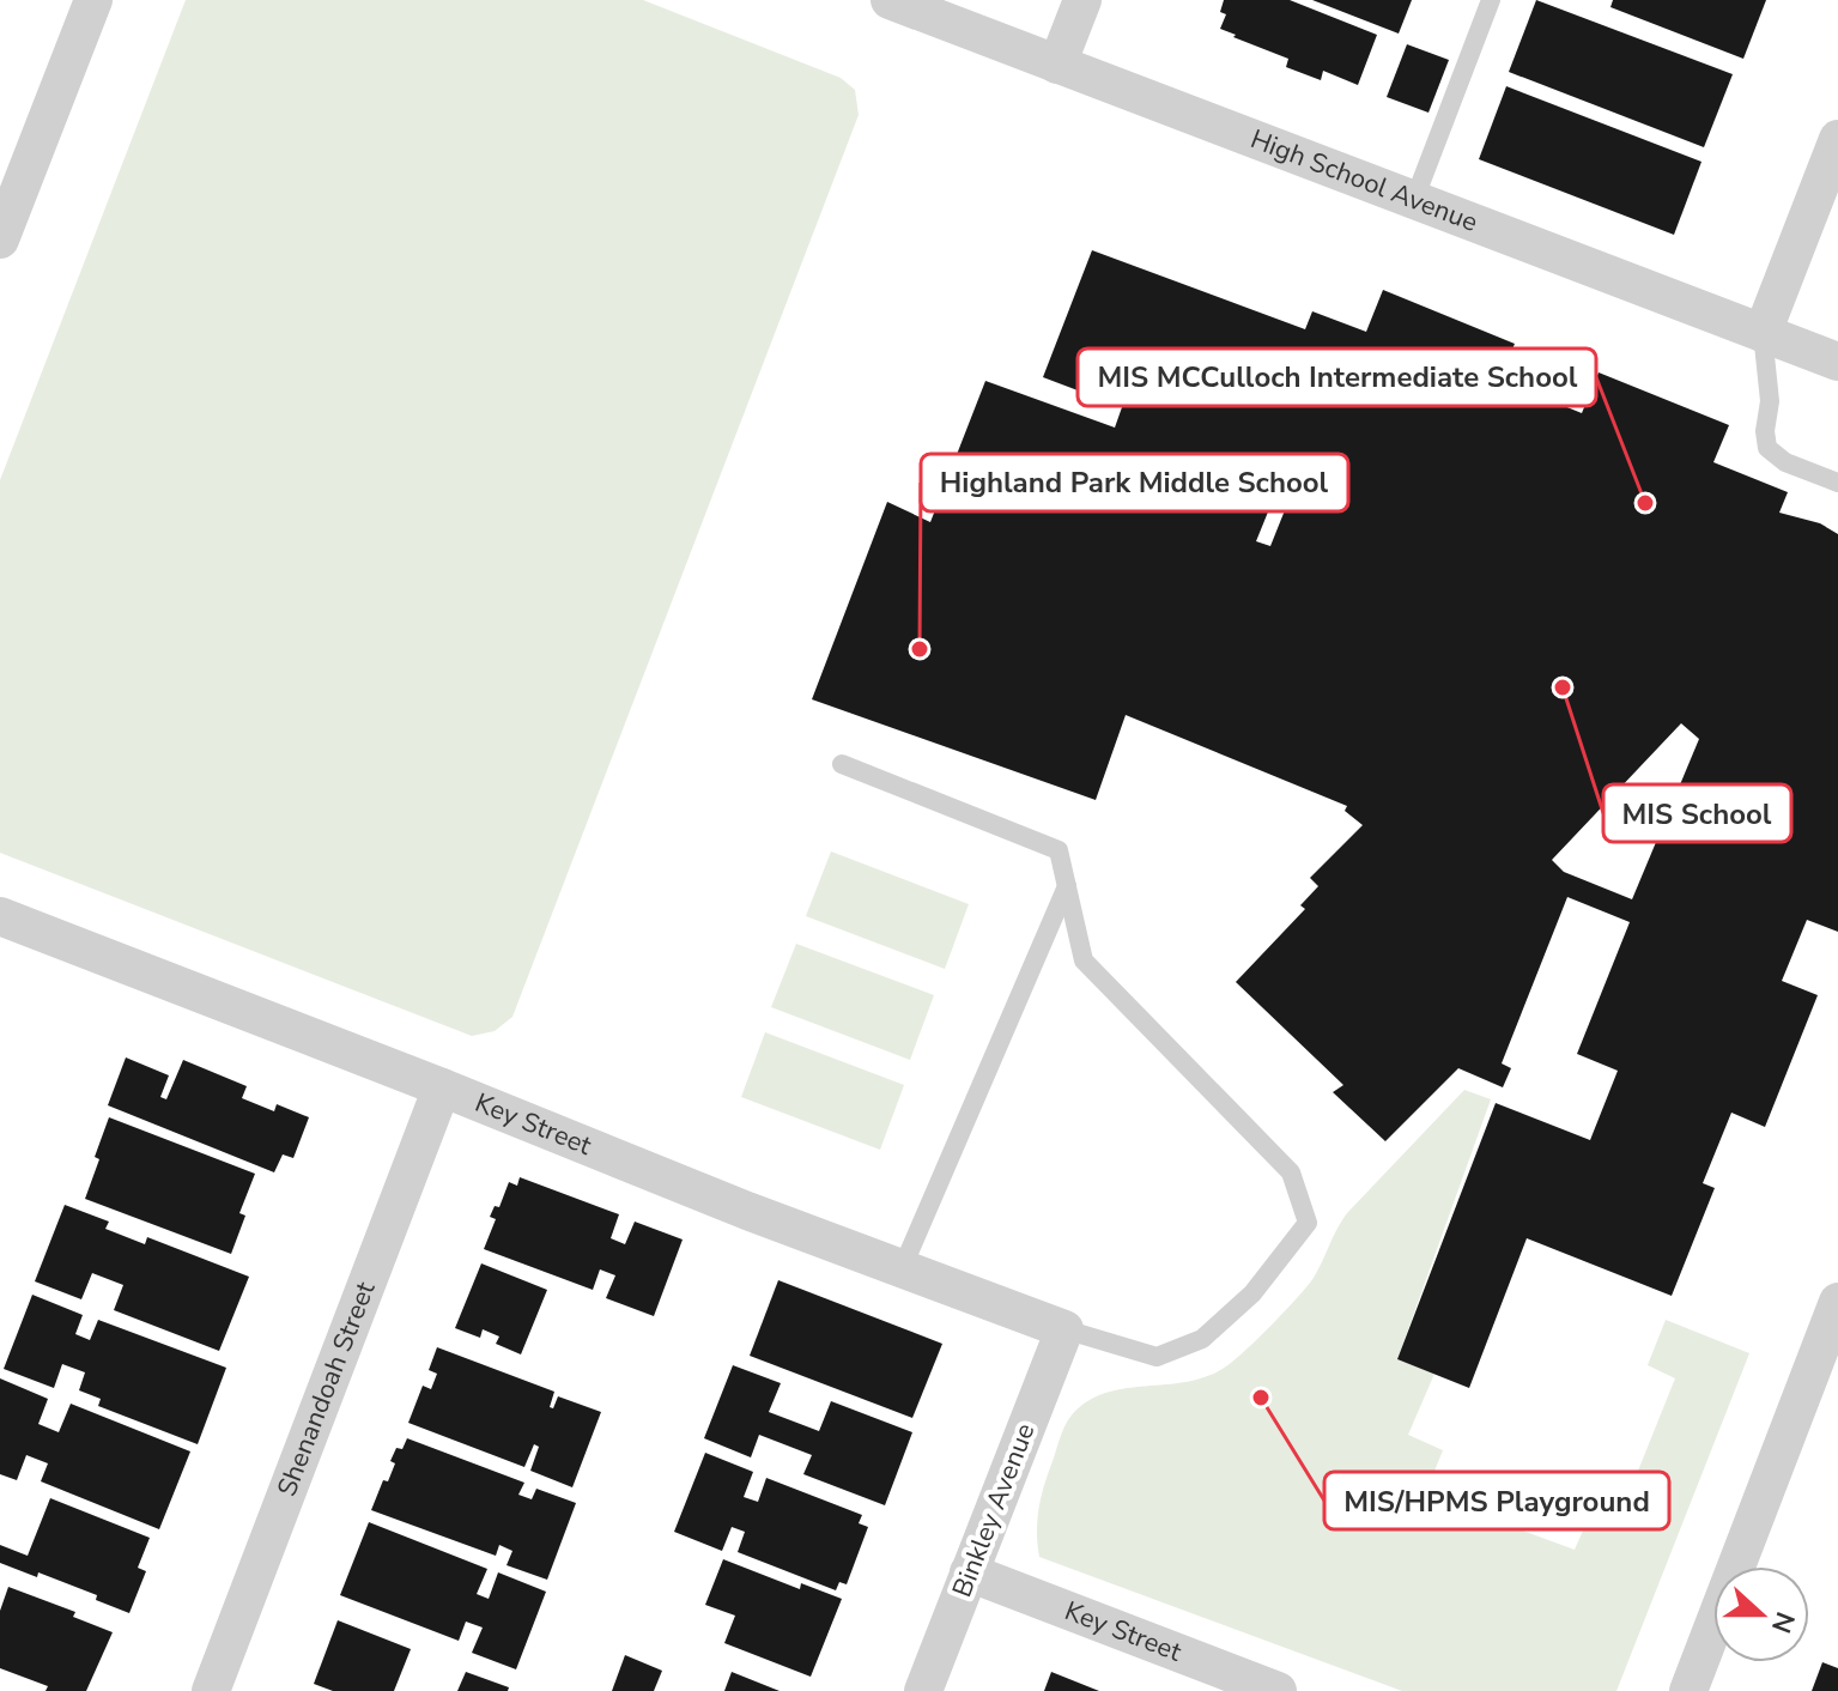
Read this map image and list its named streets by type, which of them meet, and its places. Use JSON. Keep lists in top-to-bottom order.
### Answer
{
  "streets": {
    "street": [
      "High School Avenue",
      "Key Street",
      "Shenandoah Street",
      "Binkley Avenue"
    ]
  },
  "crossings": [
    ["Key Street", "Shenandoah Street"],
    ["Key Street", "Binkley Avenue"]
  ],
  "places": [
    "MIS MCCulloch Intermediate School",
    "Highland Park Middle School",
    "MIS School",
    "MIS/HPMS Playground"
  ],
  "north": "right"
}
